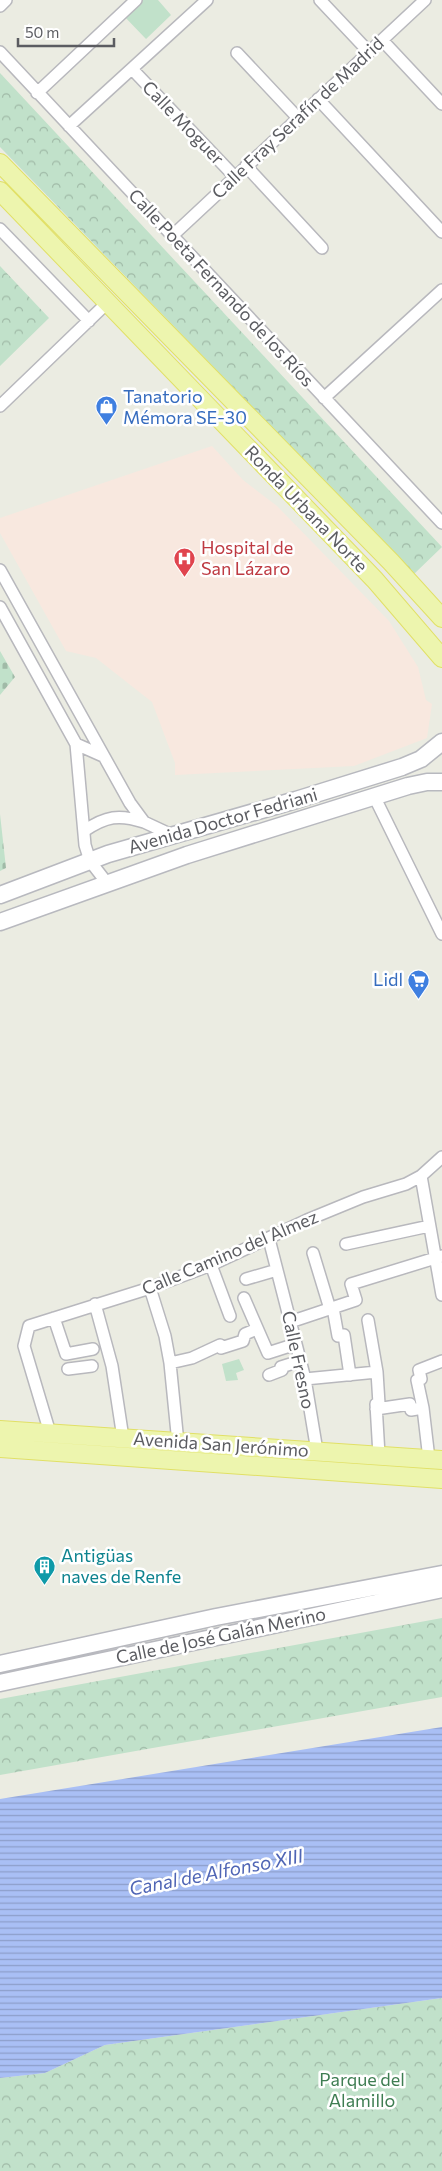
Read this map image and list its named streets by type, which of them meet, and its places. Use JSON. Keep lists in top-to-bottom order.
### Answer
{
  "streets": {
    "main road": [
      "Ronda Urbana Norte",
      "Avenida Doctor Fedriani",
      "Avenida San Jerónimo",
      "Calle de José Galán Merino"
    ],
    "street": [
      "Calle Fray Serafín de Madrid",
      "Calle Moguer",
      "Calle Poeta Fernando de los Ríos",
      "Calle Camino del Almez",
      "Calle Fresno"
    ]
  },
  "crossings": [
    ["Calle Fray Serafín de Madrid", "Calle Moguer"],
    ["Calle Fray Serafín de Madrid", "Calle Poeta Fernando de los Ríos"],
    ["Calle Camino del Almez", "Calle Fresno"],
    ["Calle Camino del Almez", "Avenida San Jerónimo"],
    ["Calle Fresno", "Avenida San Jerónimo"]
  ],
  "water": ["Canal de Alfonso XIII"],
  "parks": ["Parque del Alamillo"],
  "places": {
    "shop": ["Tanatorio Mémora SE-30"],
    "hospital": ["Hospital de San Lázaro"],
    "supermarket": ["Lidl"],
    "building": ["Antigüas naves de Renfe"]
  },
  "scale_bar": "50 m"
}
